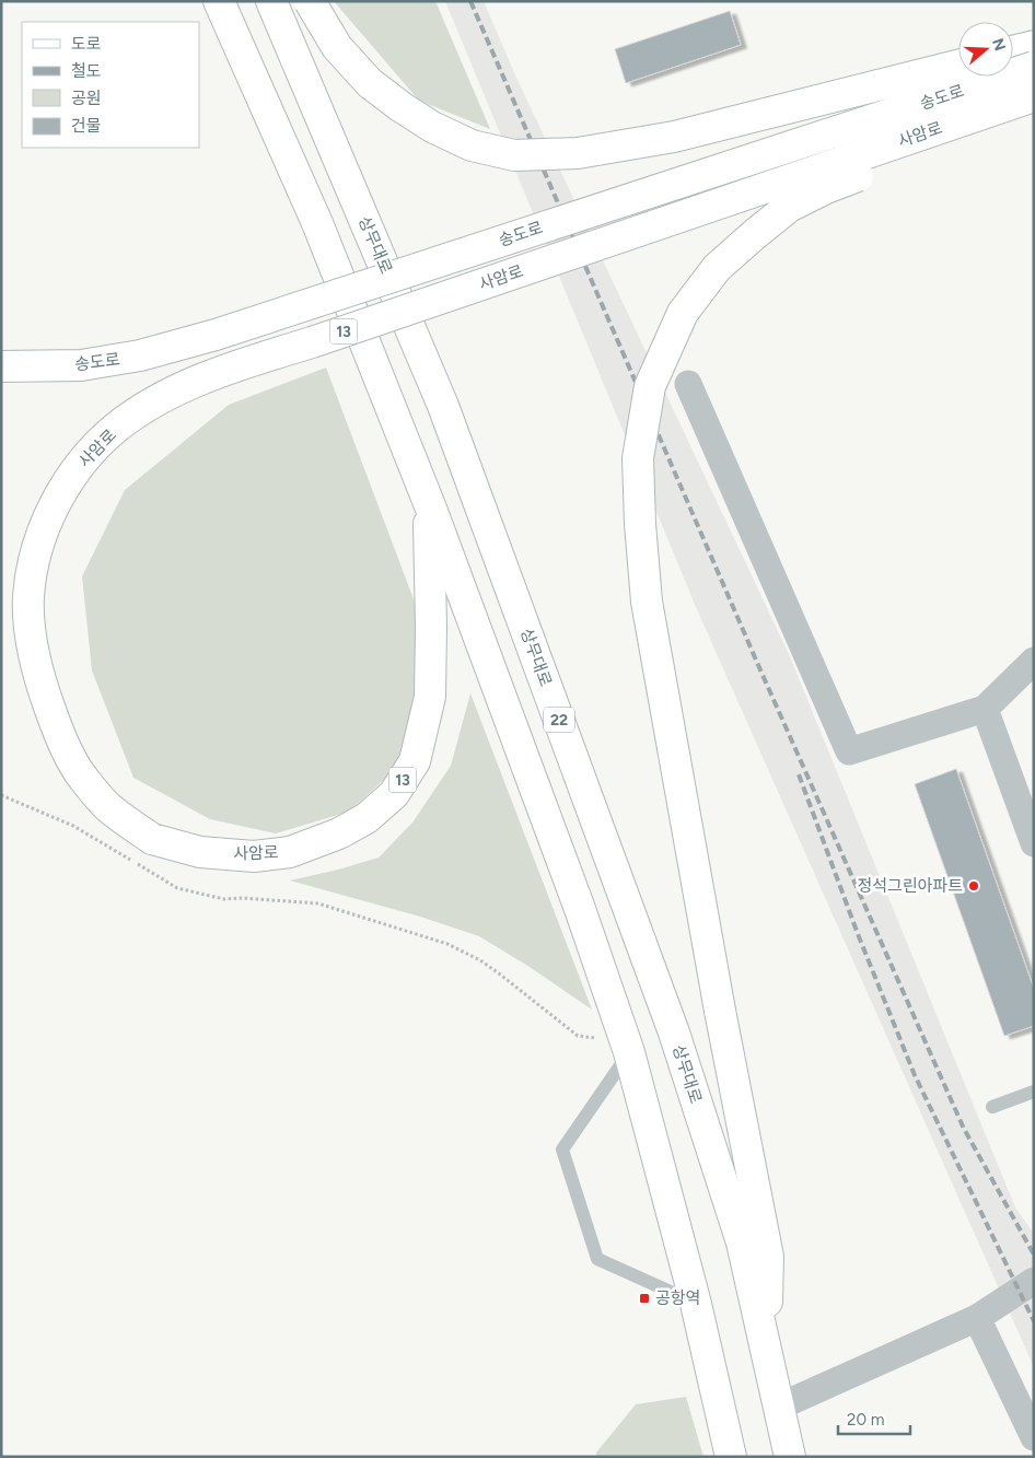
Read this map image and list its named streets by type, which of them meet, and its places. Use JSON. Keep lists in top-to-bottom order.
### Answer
{
  "streets": {
    "main road": [
      "송도로",
      "사암로",
      "상무대로",
      "13",
      "22"
    ]
  },
  "crossings": [
    ["사암로", "13"]
  ],
  "places": {
    "other": ["정석그린아파트"],
    "transit": ["공항역"]
  },
  "legend": [
    "도로",
    "철도",
    "공원",
    "건물"
  ],
  "scale_bar": "20 m",
  "north": "right"
}
